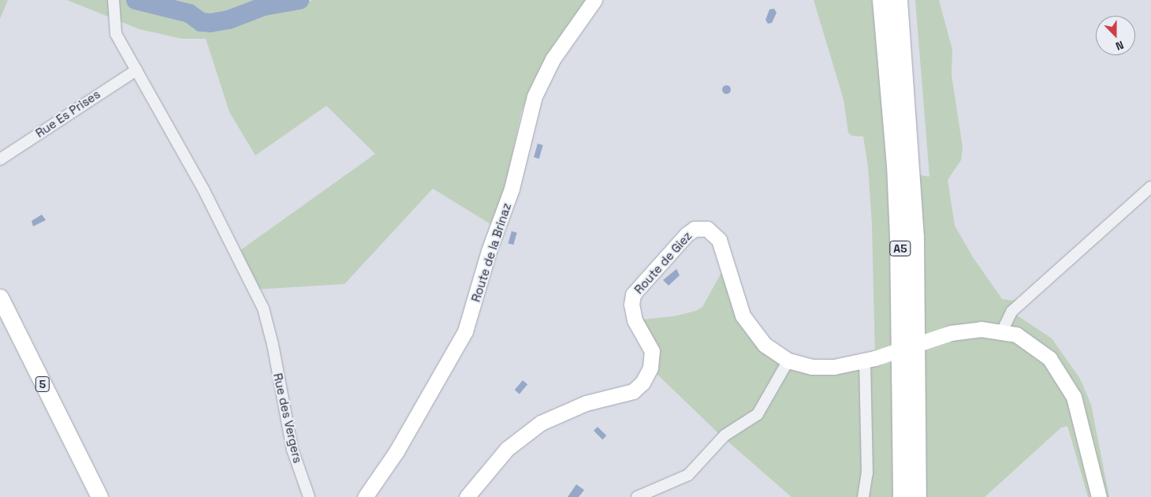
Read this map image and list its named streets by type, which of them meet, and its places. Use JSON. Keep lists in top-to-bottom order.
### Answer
{
  "streets": {
    "highway": ["A5"],
    "main road": ["5"],
    "street": [
      "Rue Es Prises",
      "Route de la Brinaz",
      "Route de Giez",
      "Rue des Vergers"
    ]
  },
  "crossings": [
    ["Rue Es Prises", "Rue des Vergers"]
  ],
  "north": "bottom"
}
